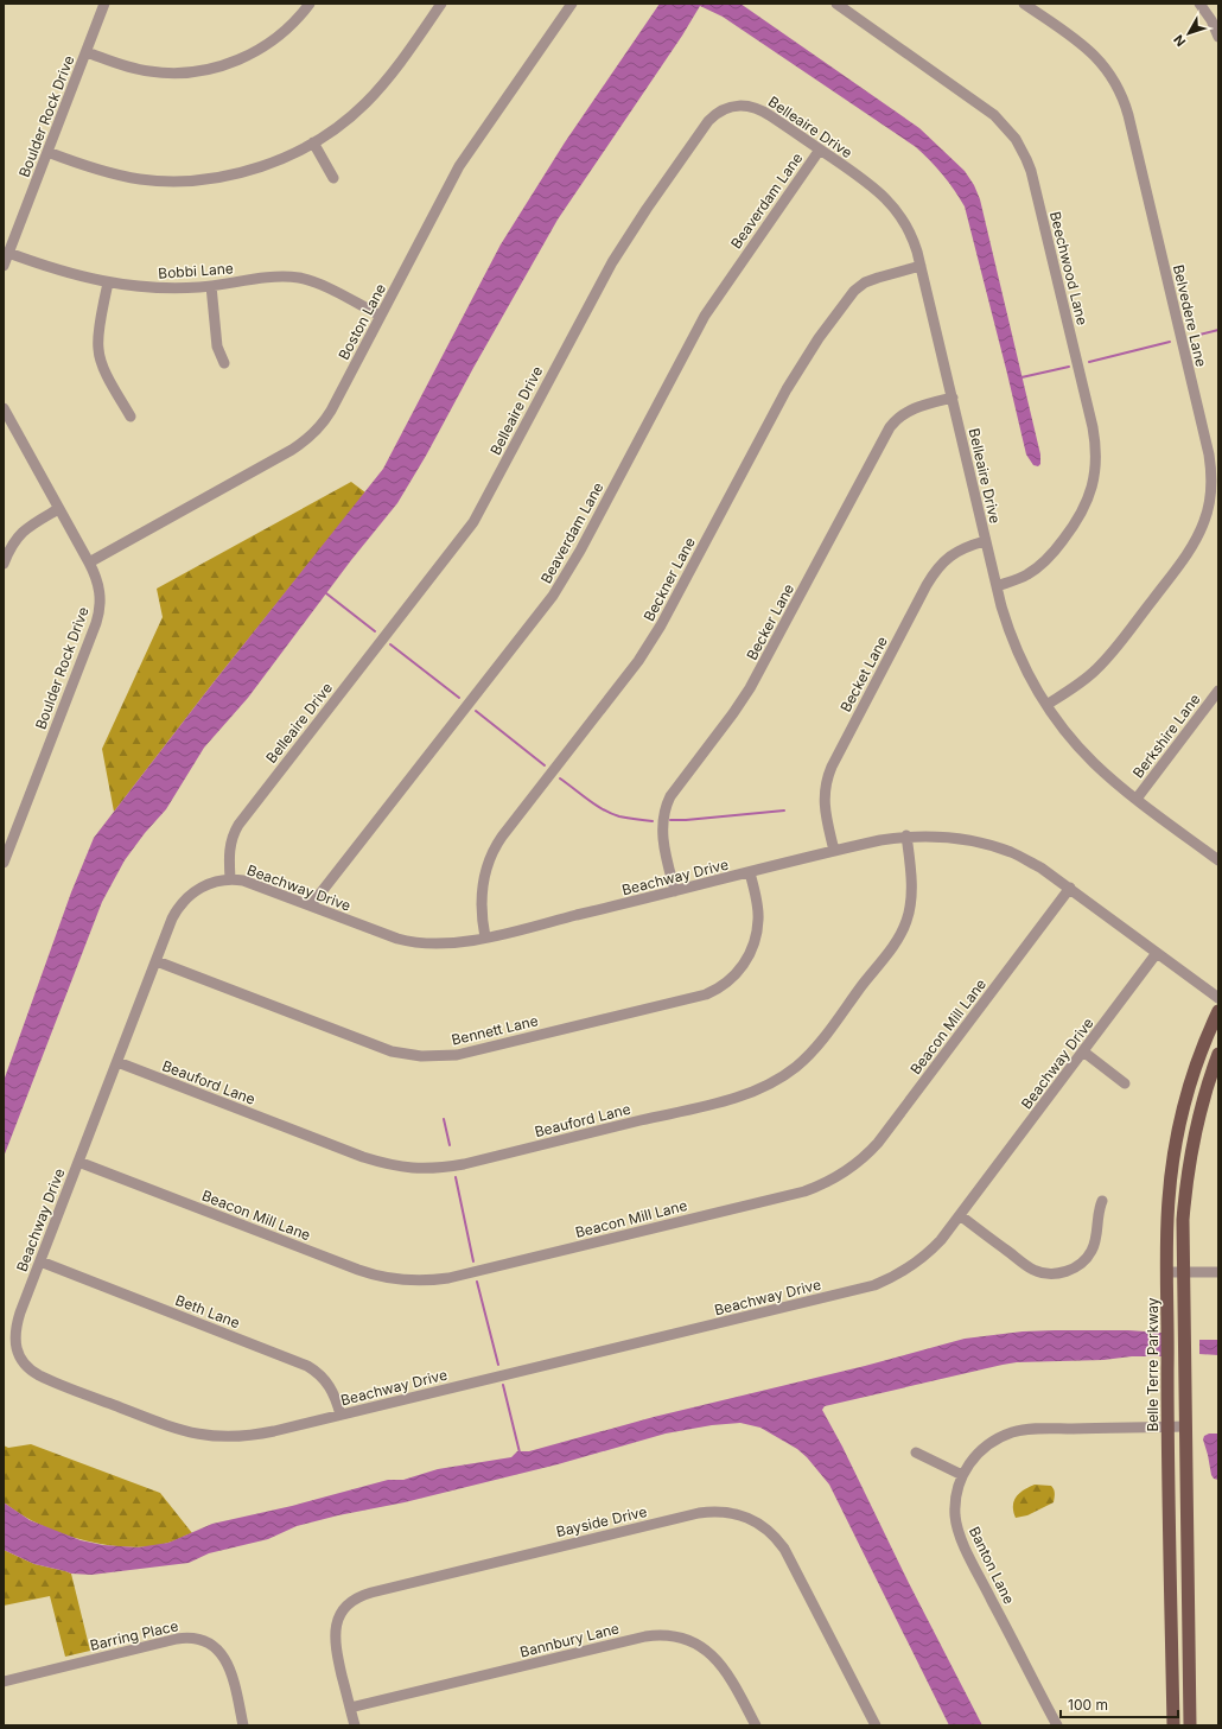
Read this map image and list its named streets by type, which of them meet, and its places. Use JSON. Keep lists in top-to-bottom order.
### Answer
{
  "streets": {
    "main road": ["Belle Terre Parkway"],
    "street": [
      "Boulder Rock Drive",
      "Belleaire Drive",
      "Beaverdam Lane",
      "Beechwood Lane",
      "Bobbi Lane",
      "Belvedere Lane",
      "Boston Lane",
      "Beckner Lane",
      "Becker Lane",
      "Becket Lane",
      "Berkshire Lane",
      "Beachway Drive",
      "Beacon Mill Lane",
      "Bennett Lane",
      "Beauford Lane",
      "Beth Lane",
      "Bayside Drive",
      "Banton Lane",
      "Barring Place",
      "Bannbury Lane"
    ]
  },
  "crossings": [
    ["Boulder Rock Drive", "Bobbi Lane"],
    ["Boulder Rock Drive", "Boston Lane"],
    ["Belleaire Drive", "Beaverdam Lane"],
    ["Belleaire Drive", "Beechwood Lane"],
    ["Belleaire Drive", "Belvedere Lane"],
    ["Belleaire Drive", "Beckner Lane"],
    ["Belleaire Drive", "Becker Lane"],
    ["Belleaire Drive", "Becket Lane"],
    ["Belleaire Drive", "Berkshire Lane"],
    ["Belleaire Drive", "Beachway Drive"],
    ["Beaverdam Lane", "Beachway Drive"],
    ["Bobbi Lane", "Boston Lane"],
    ["Beckner Lane", "Beachway Drive"],
    ["Becker Lane", "Beachway Drive"],
    ["Becket Lane", "Beachway Drive"],
    ["Beachway Drive", "Beacon Mill Lane"],
    ["Beachway Drive", "Bennett Lane"],
    ["Beachway Drive", "Beauford Lane"],
    ["Beachway Drive", "Beth Lane"],
    ["Belle Terre Parkway", "Banton Lane"],
    ["Bayside Drive", "Bannbury Lane"]
  ],
  "scale_bar": "100 m",
  "north": "bottom left"
}
